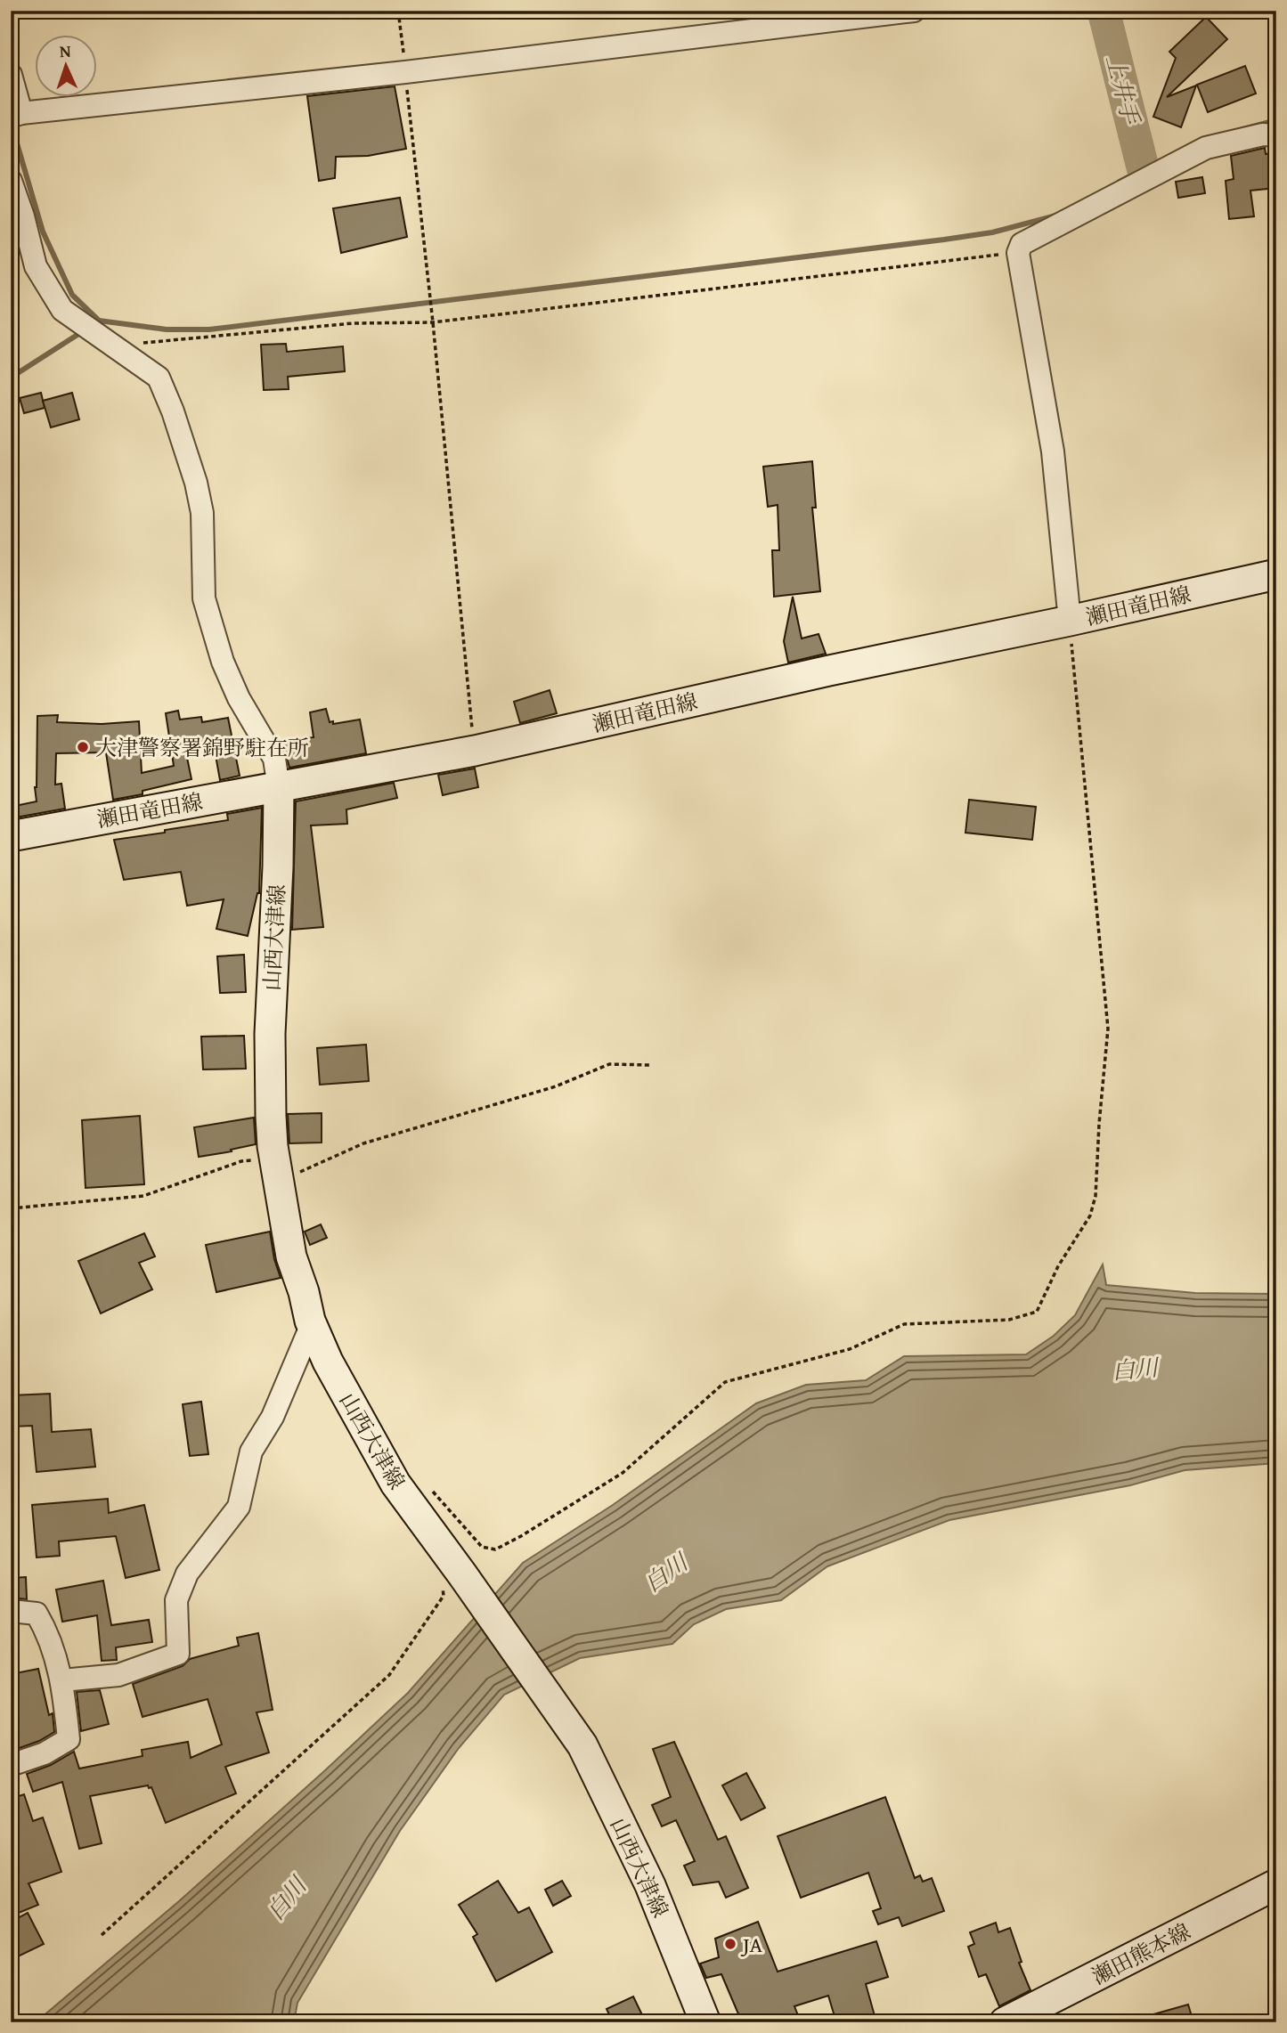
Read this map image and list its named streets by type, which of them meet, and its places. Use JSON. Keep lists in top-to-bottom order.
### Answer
{
  "streets": {
    "main road": ["瀬田竜田線", "山西大津線", "瀬田熊本線"]
  },
  "crossings": [
    ["瀬田竜田線", "山西大津線"]
  ],
  "water": ["上井手", "白川"],
  "places": ["大津警察署錦野駐在所", "JA"],
  "north": "top"
}
